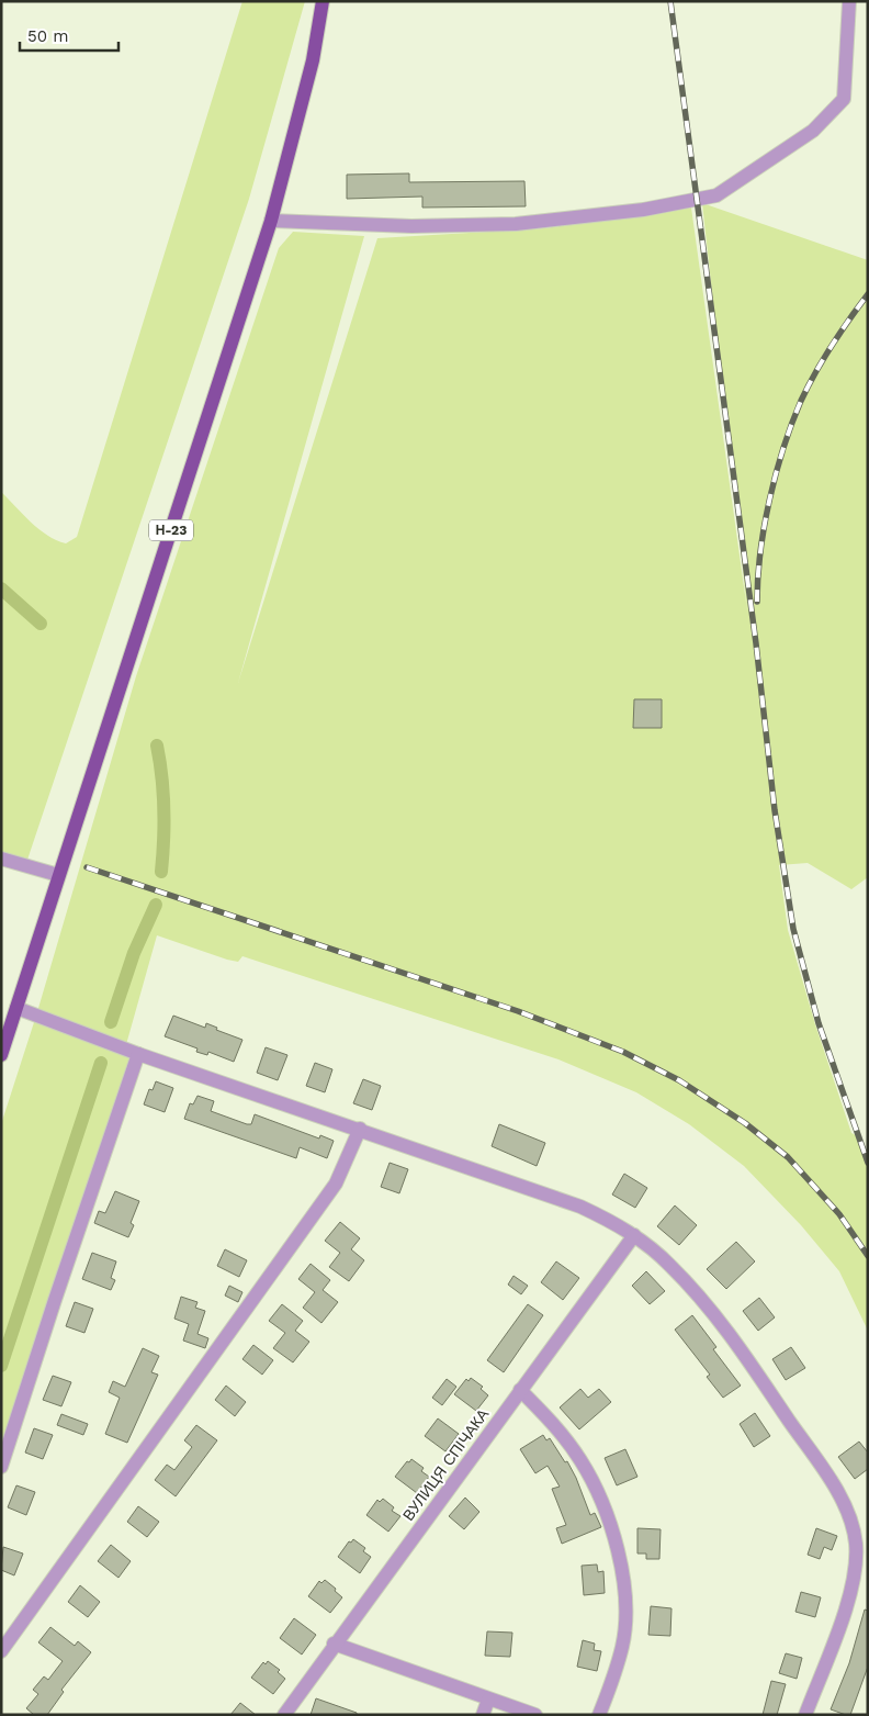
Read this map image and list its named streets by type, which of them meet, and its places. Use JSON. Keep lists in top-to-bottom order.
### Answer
{
  "streets": {
    "main road": ["Н-23"],
    "street": ["ВУЛИЦЯ СПІЧАКА"]
  },
  "scale_bar": "50 m"
}
